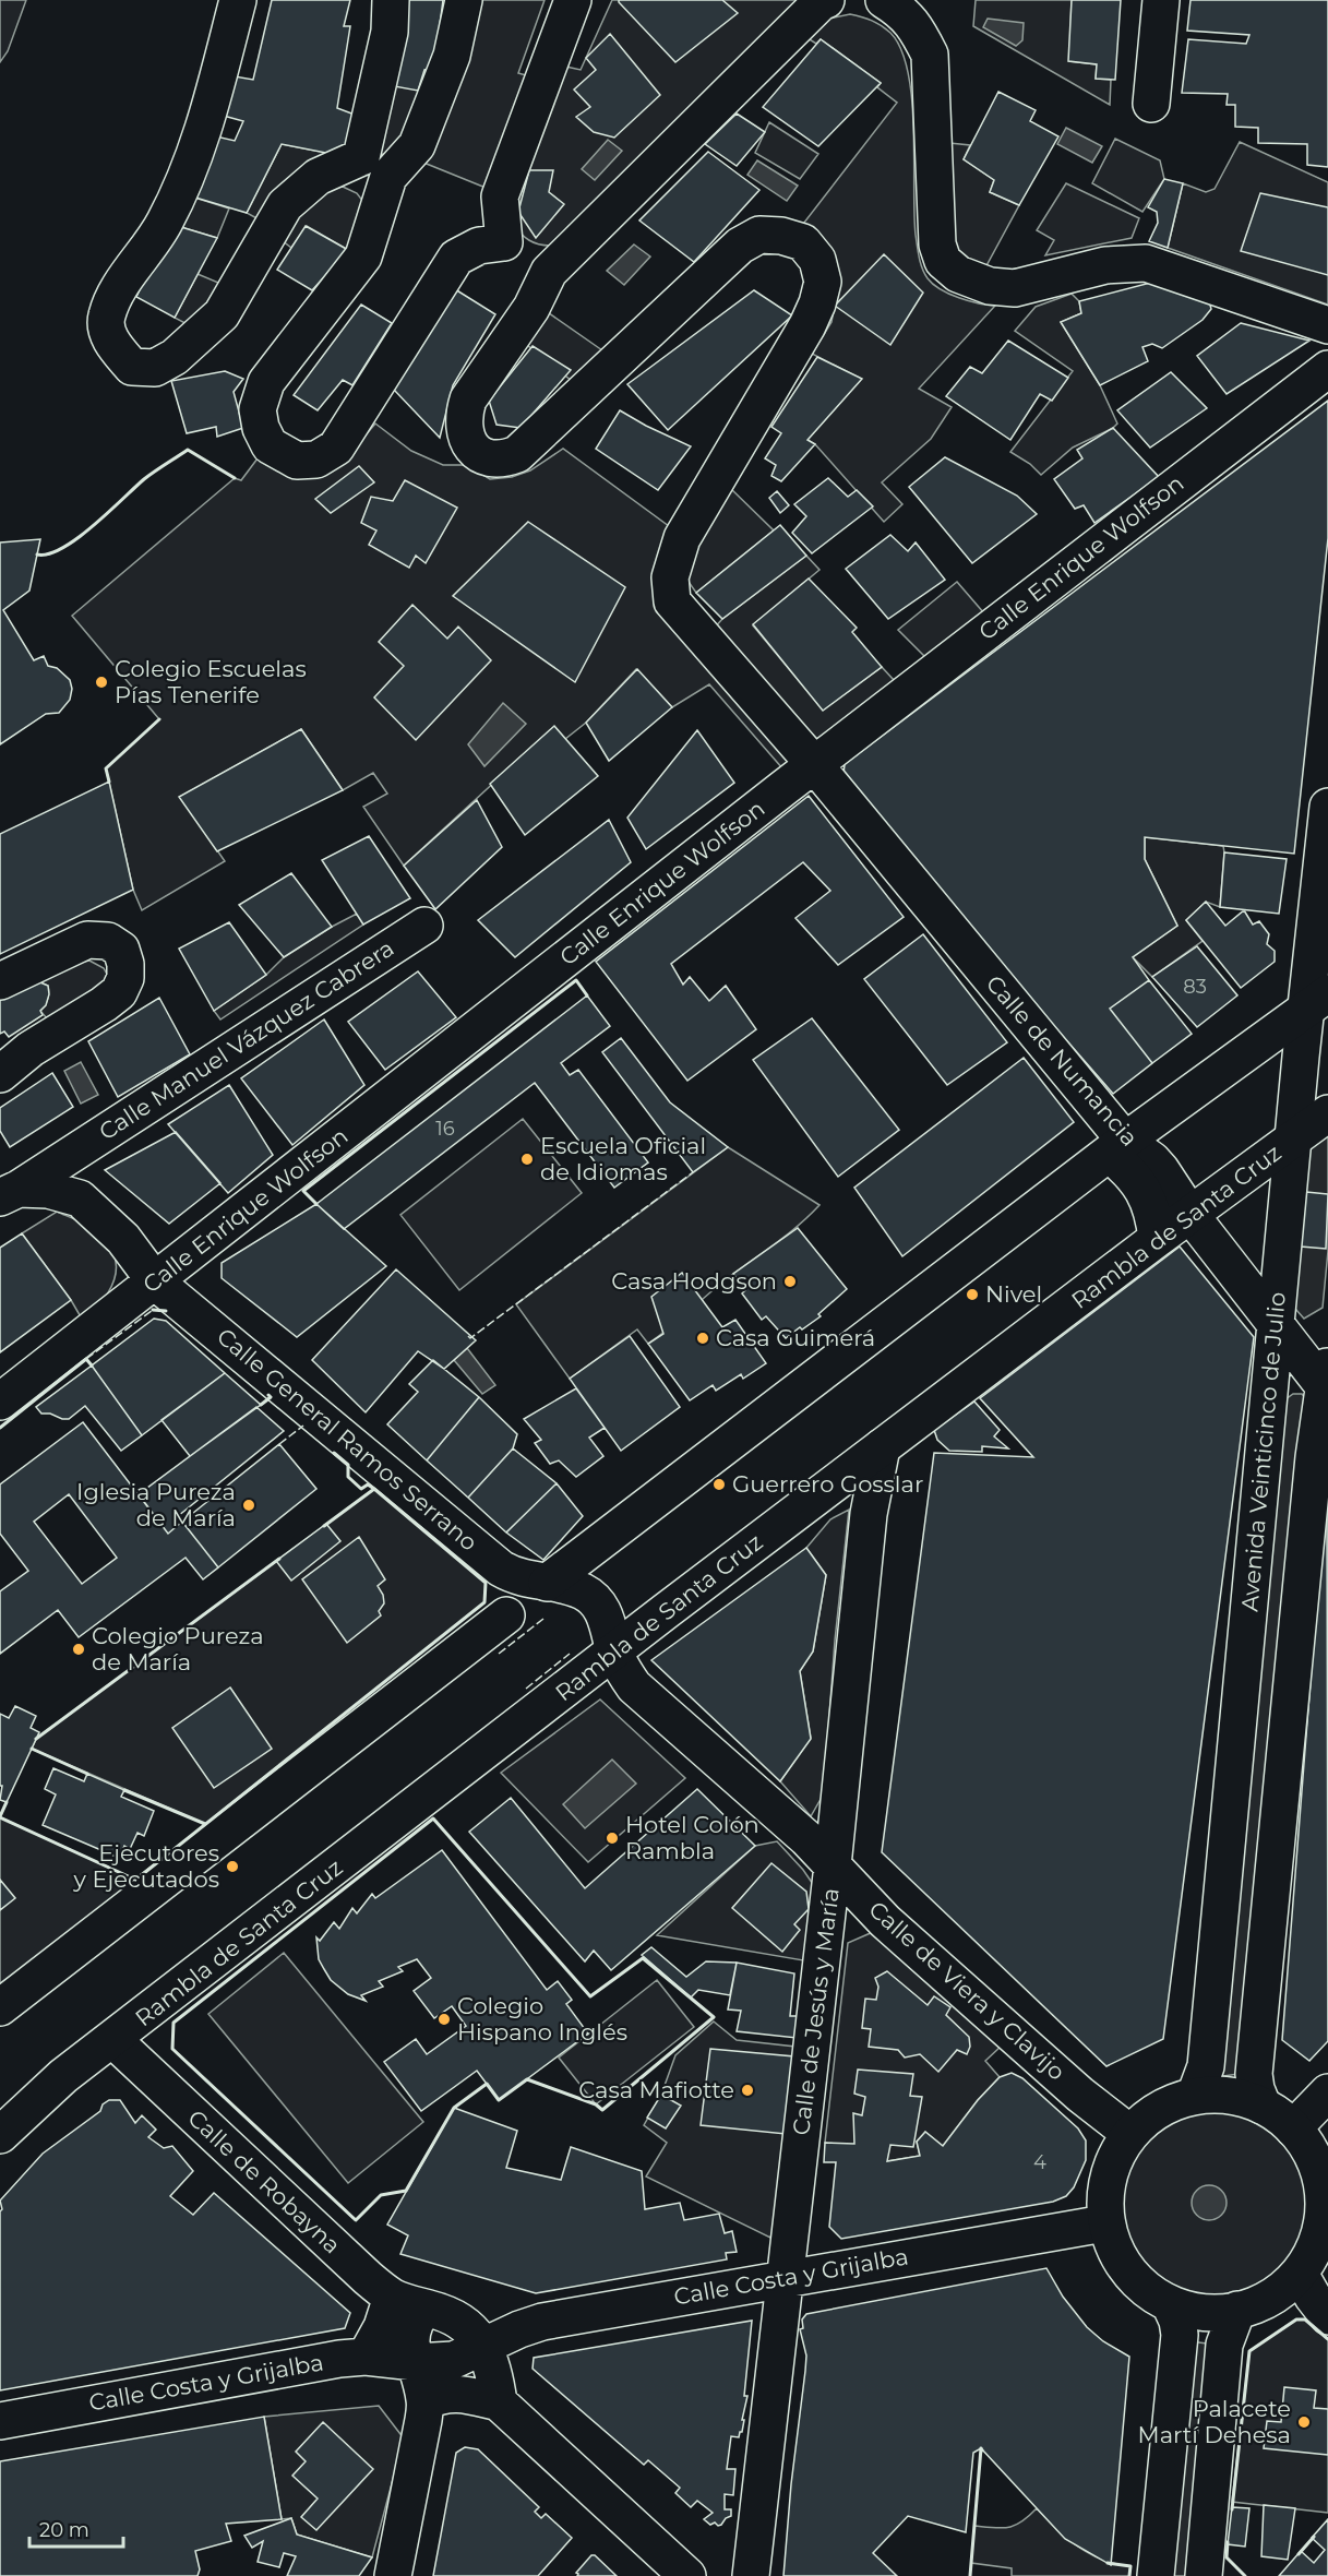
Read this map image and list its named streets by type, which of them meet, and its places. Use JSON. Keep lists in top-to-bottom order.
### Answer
{
  "streets": {
    "street": [
      "Calle Enrique Wolfson",
      "Calle Manuel Vázquez Cabrera",
      "Calle de Numancia",
      "Rambla de Santa Cruz",
      "Calle General Ramos Serrano",
      "Avenida Veinticinco de Julio",
      "Calle de Viera y Clavijo",
      "Calle de Jesús y María",
      "Calle de Robayna",
      "Calle Costa y Grijalba"
    ]
  },
  "crossings": [
    ["Calle Enrique Wolfson", "Calle de Numancia"],
    ["Calle Enrique Wolfson", "Calle General Ramos Serrano"],
    ["Calle de Numancia", "Rambla de Santa Cruz"],
    ["Calle de Numancia", "Avenida Veinticinco de Julio"],
    ["Rambla de Santa Cruz", "Calle General Ramos Serrano"],
    ["Rambla de Santa Cruz", "Avenida Veinticinco de Julio"],
    ["Rambla de Santa Cruz", "Calle de Viera y Clavijo"],
    ["Rambla de Santa Cruz", "Calle de Jesús y María"],
    ["Rambla de Santa Cruz", "Calle de Robayna"],
    ["Calle General Ramos Serrano", "Calle de Viera y Clavijo"],
    ["Avenida Veinticinco de Julio", "Calle de Viera y Clavijo"],
    ["Avenida Veinticinco de Julio", "Calle Costa y Grijalba"],
    ["Calle de Viera y Clavijo", "Calle de Jesús y María"],
    ["Calle de Viera y Clavijo", "Calle Costa y Grijalba"],
    ["Calle de Jesús y María", "Calle Costa y Grijalba"]
  ],
  "places": [
    "Colegio Escuelas Pías Tenerife",
    "Escuela Oficial de Idiomas",
    "Casa Hodgson",
    "Nivel",
    "Casa Guimerá",
    "Guerrero Gosslar",
    "Iglesia Pureza de María",
    "Colegio Pureza de María",
    "Hotel Colón Rambla",
    "Ejecutores y Ejecutados",
    "Colegio Hispano Inglés",
    "Casa Mafiotte",
    "Palacete Martí Dehesa"
  ],
  "house_numbers": ["83", "16", "4"],
  "scale_bar": "20 m"
}
